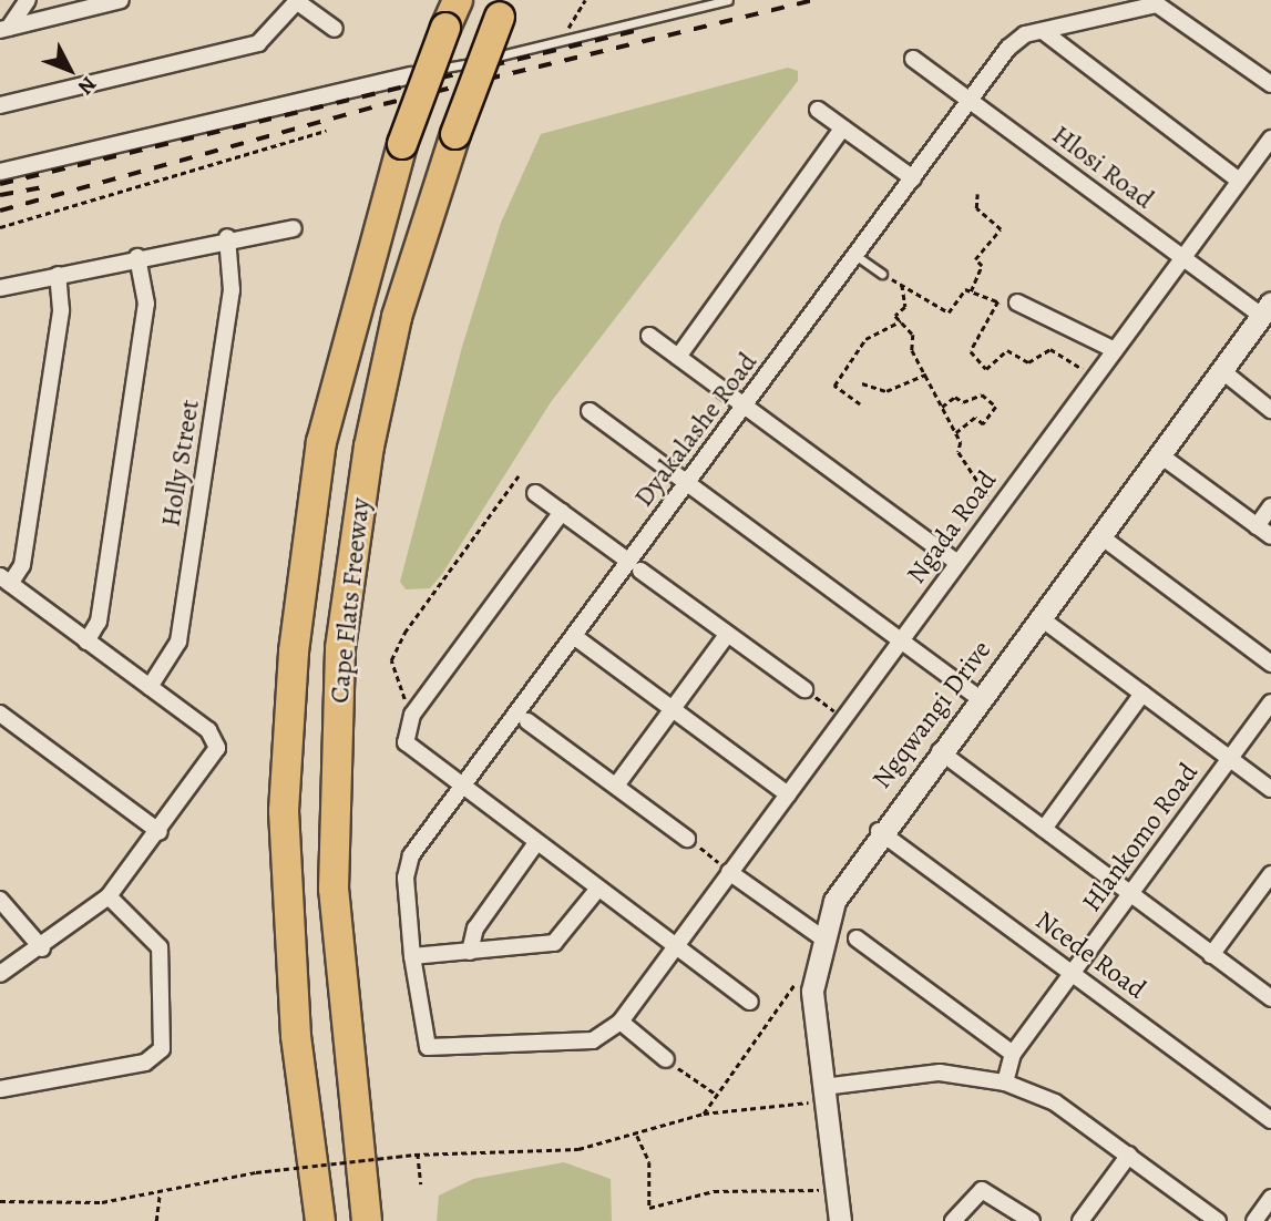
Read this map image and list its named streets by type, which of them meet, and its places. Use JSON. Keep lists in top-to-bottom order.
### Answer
{
  "streets": {
    "highway": ["Cape Flats Freeway"],
    "street": [
      "Hlosi Road",
      "Dyakalashe Road",
      "Holly Street",
      "Ngada Road",
      "Ngqwangi Drive",
      "Hlankomo Road",
      "Ncede Road"
    ]
  },
  "crossings": [
    ["Hlosi Road", "Dyakalashe Road"],
    ["Hlosi Road", "Ngada Road"],
    ["Hlosi Road", "Ngqwangi Drive"],
    ["Dyakalashe Road", "Ngada Road"],
    ["Ngqwangi Drive", "Ncede Road"],
    ["Hlankomo Road", "Ncede Road"]
  ],
  "north": "bottom right"
}
